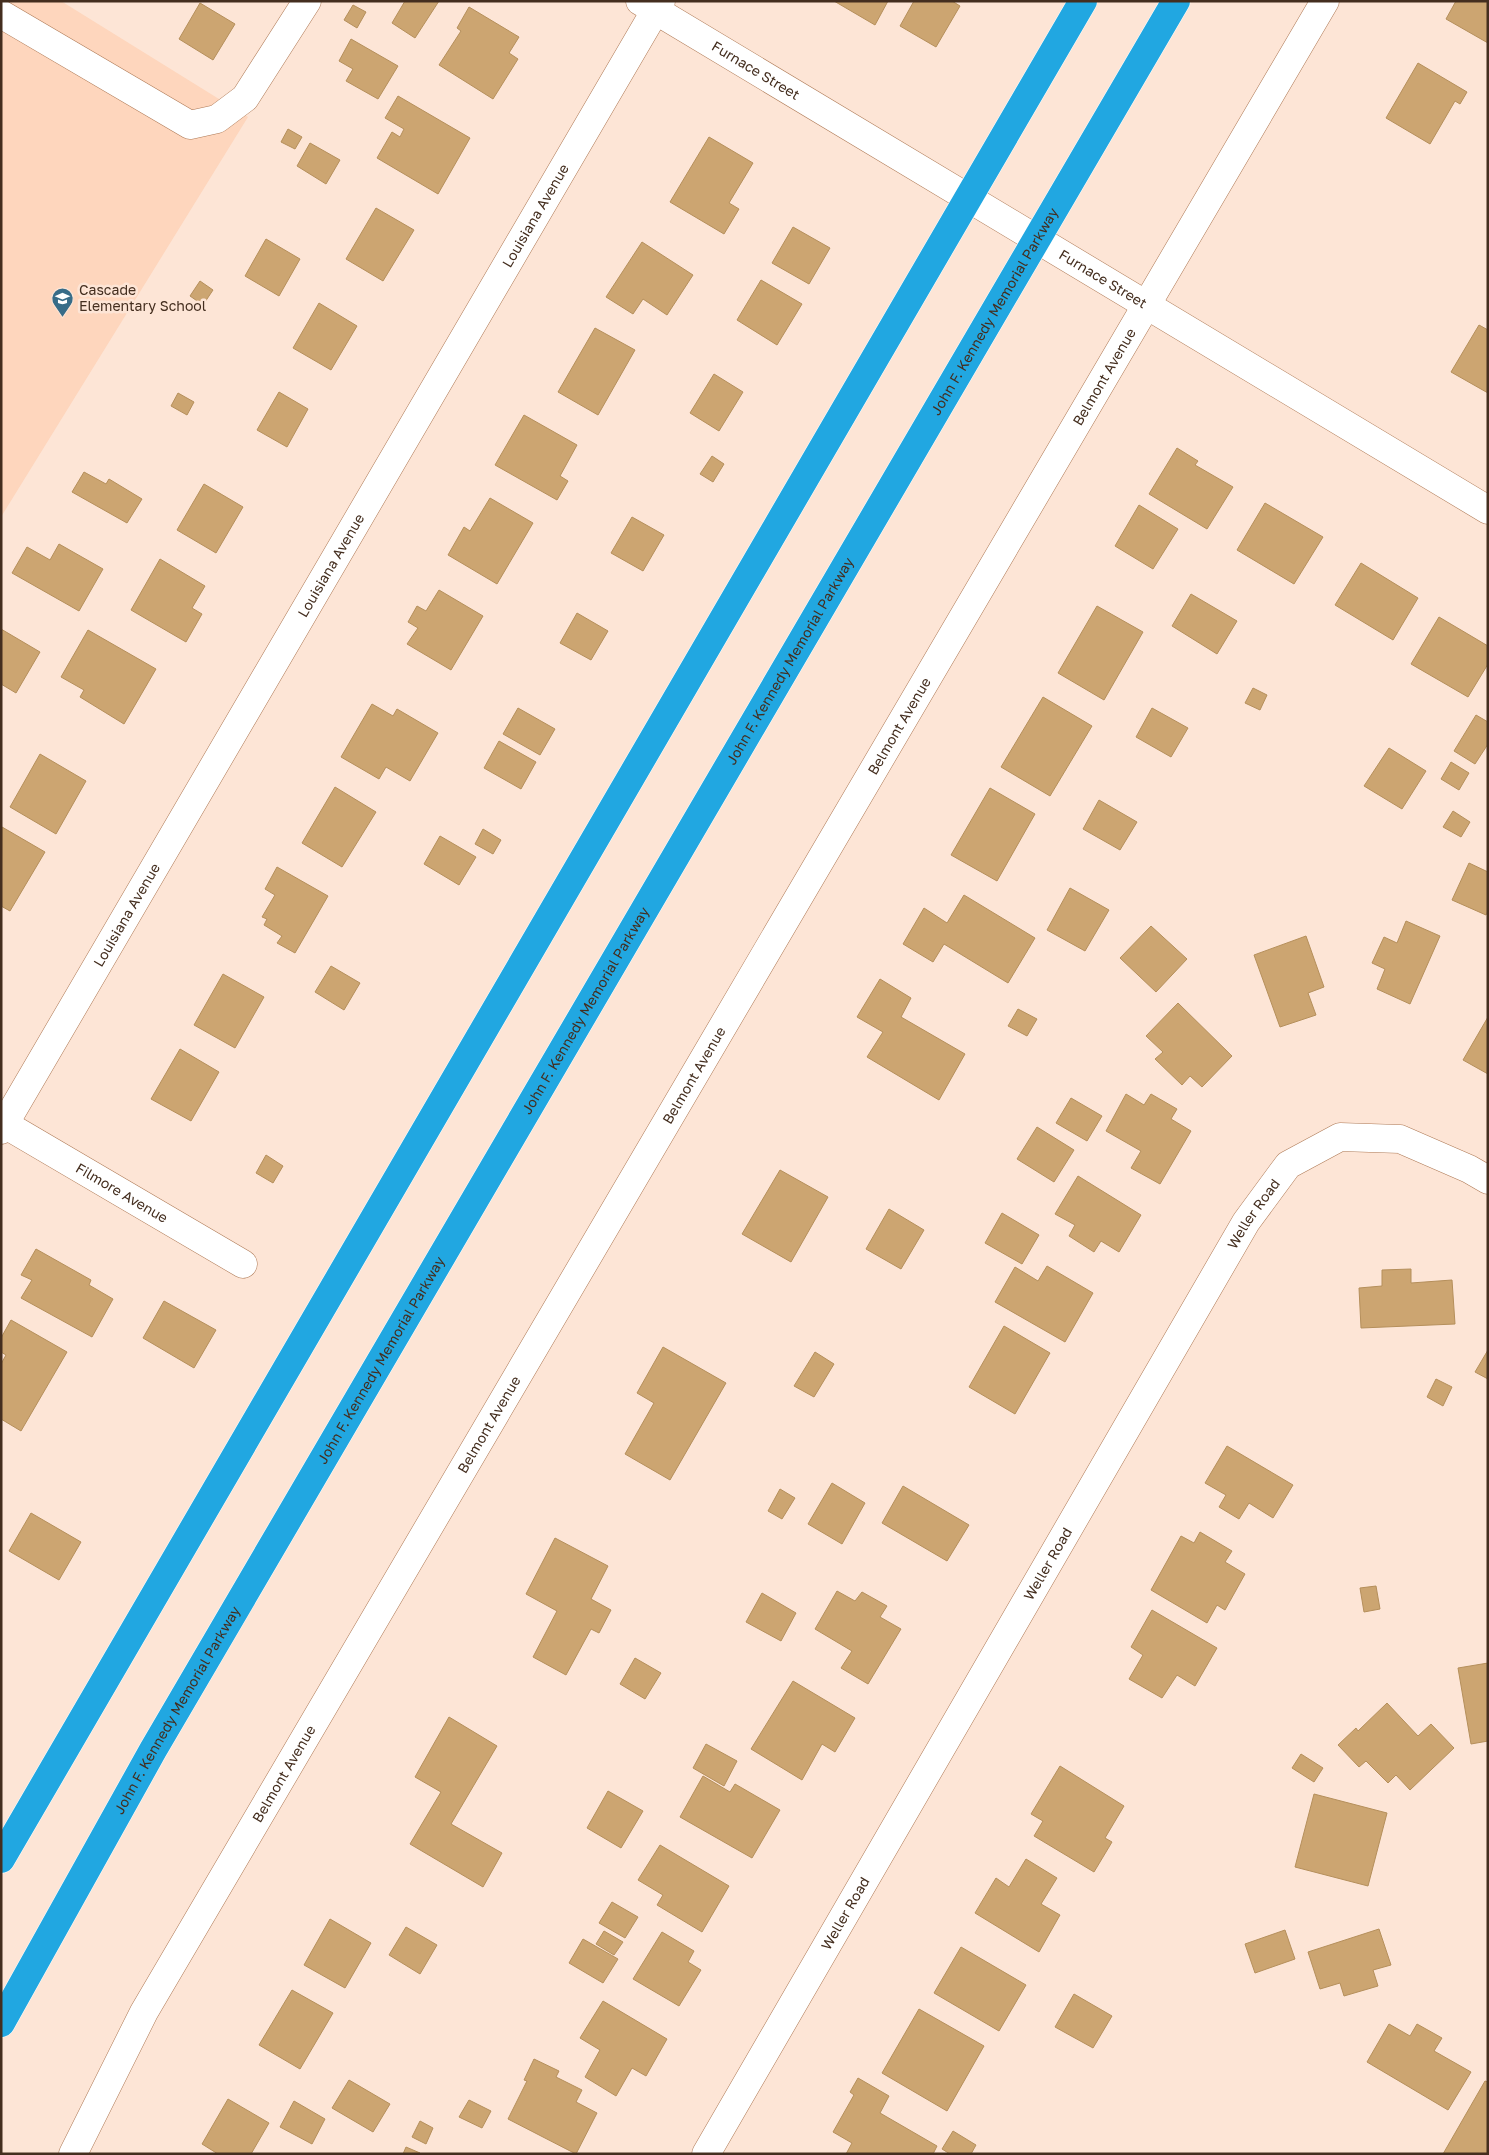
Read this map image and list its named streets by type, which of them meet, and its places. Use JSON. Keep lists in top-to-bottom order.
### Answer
{
  "streets": {
    "highway": ["John F. Kennedy Memorial Parkway"],
    "street": [
      "Furnace Street",
      "Louisiana Avenue",
      "Belmont Avenue",
      "Filmore Avenue",
      "Weller Road"
    ]
  },
  "crossings": [
    ["Furnace Street", "Louisiana Avenue"],
    ["Furnace Street", "John F. Kennedy Memorial Parkway"],
    ["Furnace Street", "Belmont Avenue"],
    ["Louisiana Avenue", "Filmore Avenue"]
  ],
  "places": {
    "school or university": ["Cascade Elementary School"]
  }
}
